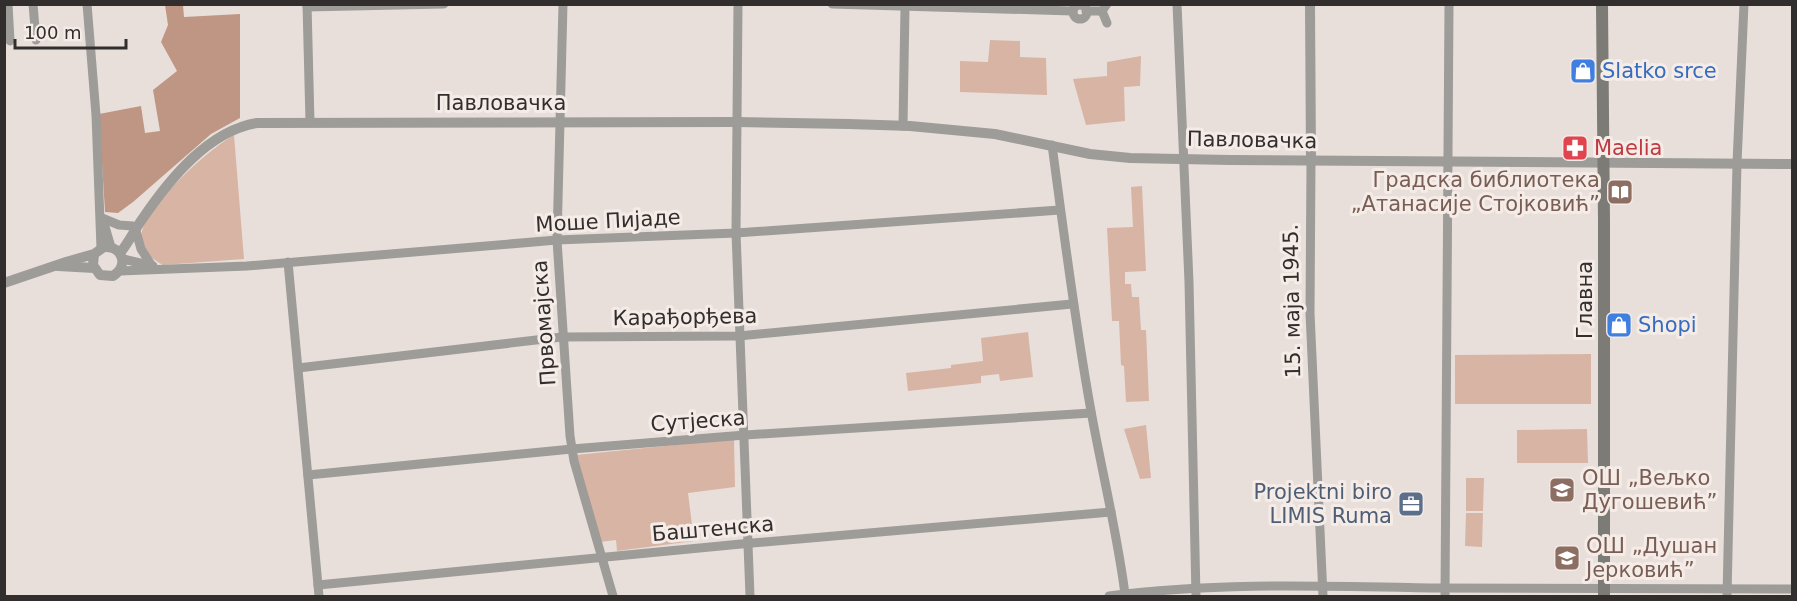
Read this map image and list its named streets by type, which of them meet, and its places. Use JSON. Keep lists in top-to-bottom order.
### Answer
{
  "streets": {
    "main road": ["Главна"],
    "street": [
      "Павловачка",
      "Моше Пијаде",
      "15. маја 1945.",
      "Карађорђева",
      "Првомајска",
      "Сутјеска",
      "Баштенска"
    ]
  },
  "crossings": [
    ["Павловачка", "Моше Пијаде"],
    ["Павловачка", "Главна"],
    ["Павловачка", "15. маја 1945."],
    ["Павловачка", "Првомајска"],
    ["Моше Пијаде", "Првомајска"],
    ["Карађорђева", "Првомајска"],
    ["Првомајска", "Сутјеска"],
    ["Првомајска", "Баштенска"]
  ],
  "places": {
    "shop": ["Slatko srce", "Shopi"],
    "pharmacy": ["Maelia"],
    "library": ["Градска библиотека „Атанасије Стојковић”"],
    "school or university": ["ОШ „Вељко Дугошевић”", "ОШ „Душан Јерковић”"],
    "office": ["Projektni biro LIMIS Ruma"]
  },
  "scale_bar": "100 m"
}
